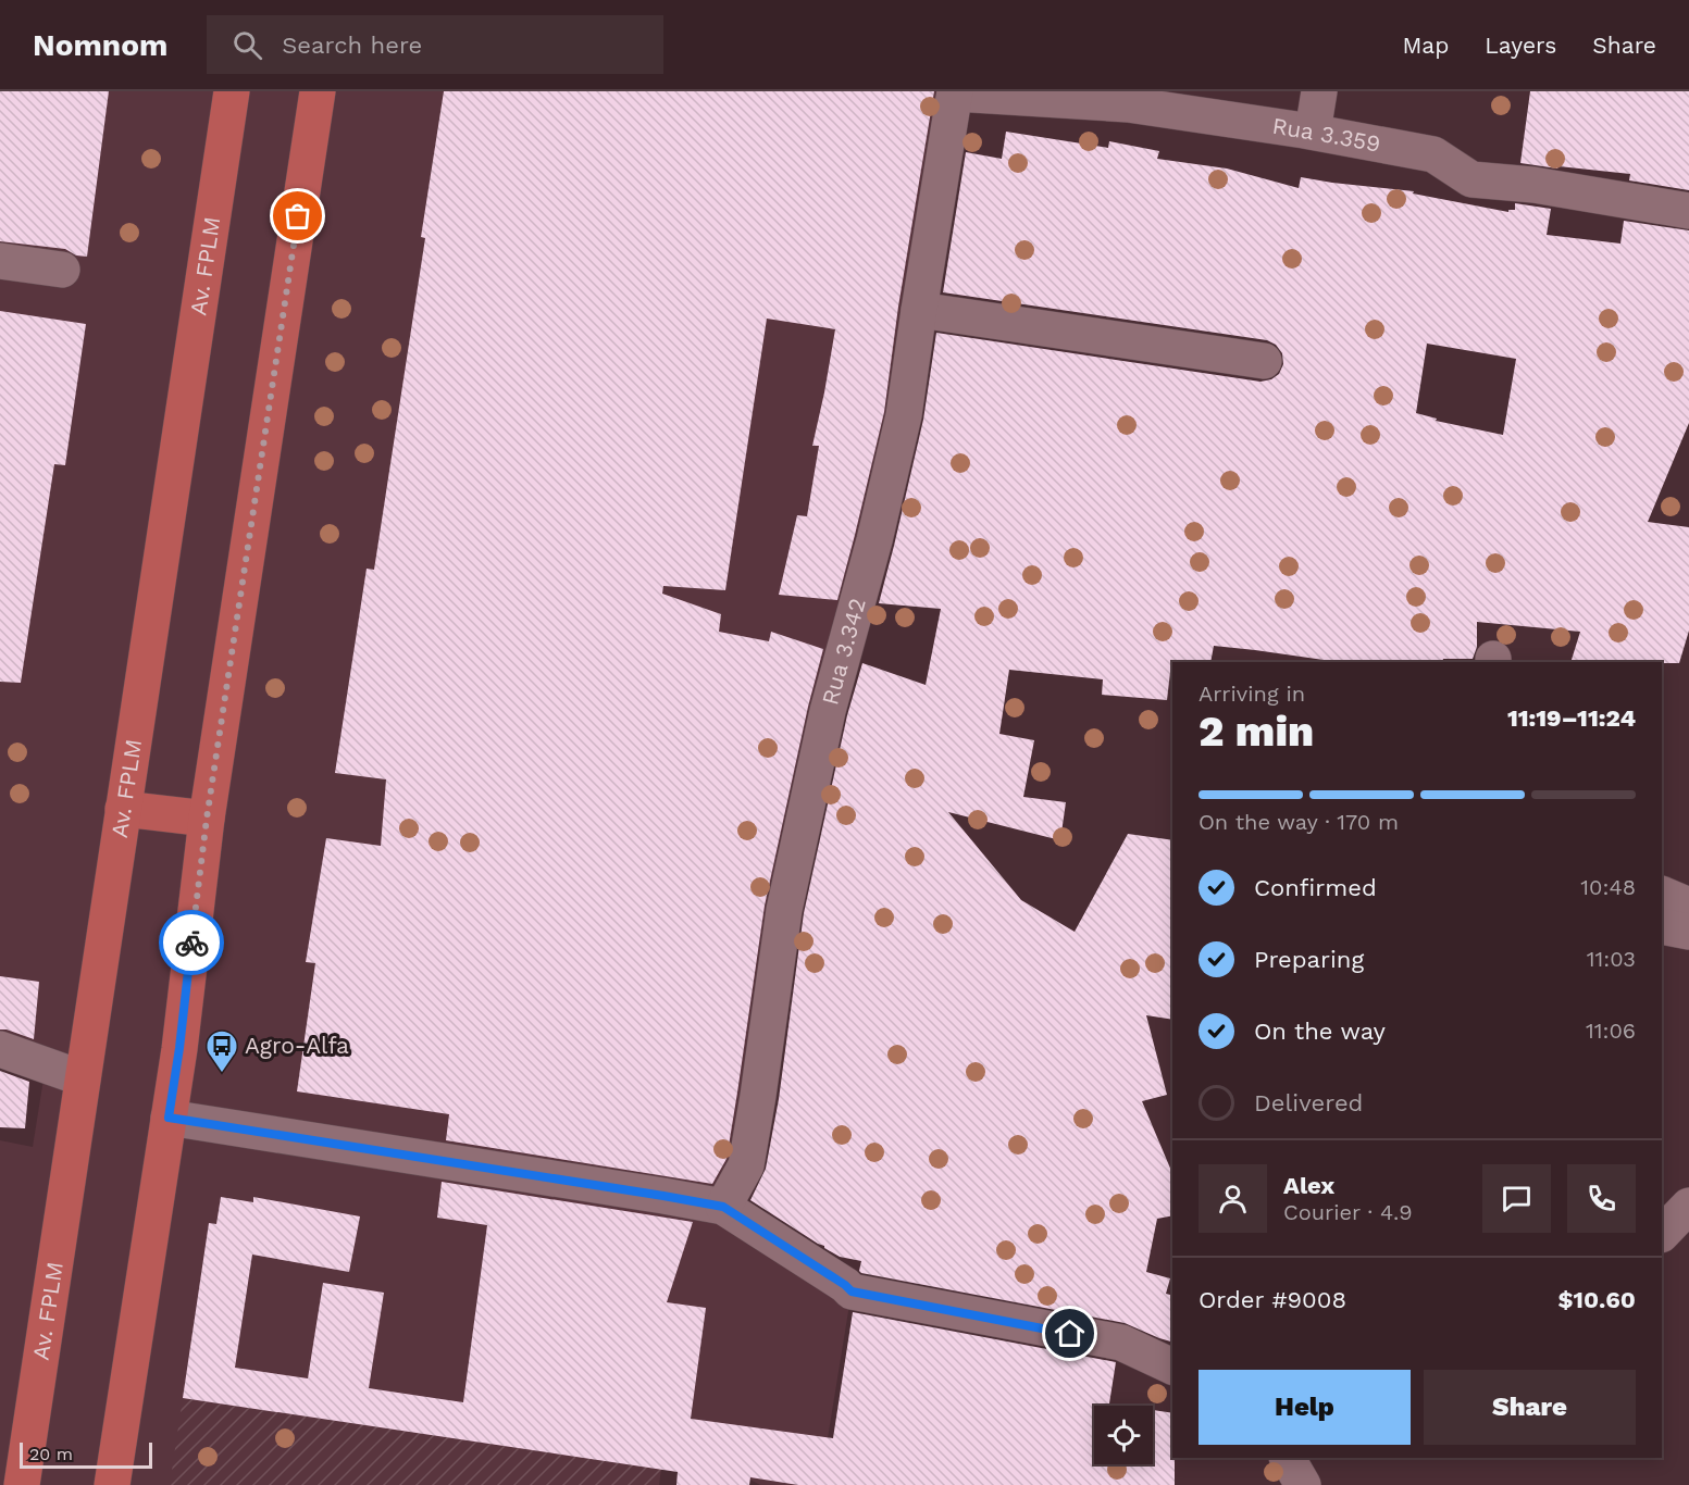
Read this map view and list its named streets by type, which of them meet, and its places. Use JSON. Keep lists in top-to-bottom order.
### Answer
{
  "streets": {
    "main road": ["Av. FPLM"],
    "street": ["Rua 3.359", "Rua 3.342"]
  },
  "crossings": [
    ["Rua 3.359", "Rua 3.342"]
  ],
  "places": {
    "bus stop": ["Agro-Alfa"]
  },
  "scale_bar": "20 m",
  "page": {
    "header": "Nomnom",
    "search": "Search here",
    "nav": ["Map", "Layers", "Share"],
    "heading": ["2 min", "Arriving in", "11:19–11:24"],
    "panel": [
      "Alex",
      "Courier · 4.9",
      "Order #9008",
      "$10.60"
    ],
    "bar": "On the way · 170 m",
    "list": [
      ["Confirmed", "10:48"],
      ["Preparing", "11:03"],
      ["On the way", "11:06"],
      "Delivered"
    ],
    "buttons": ["Help", "Share"],
    "scale": "20 m"
  }
}
